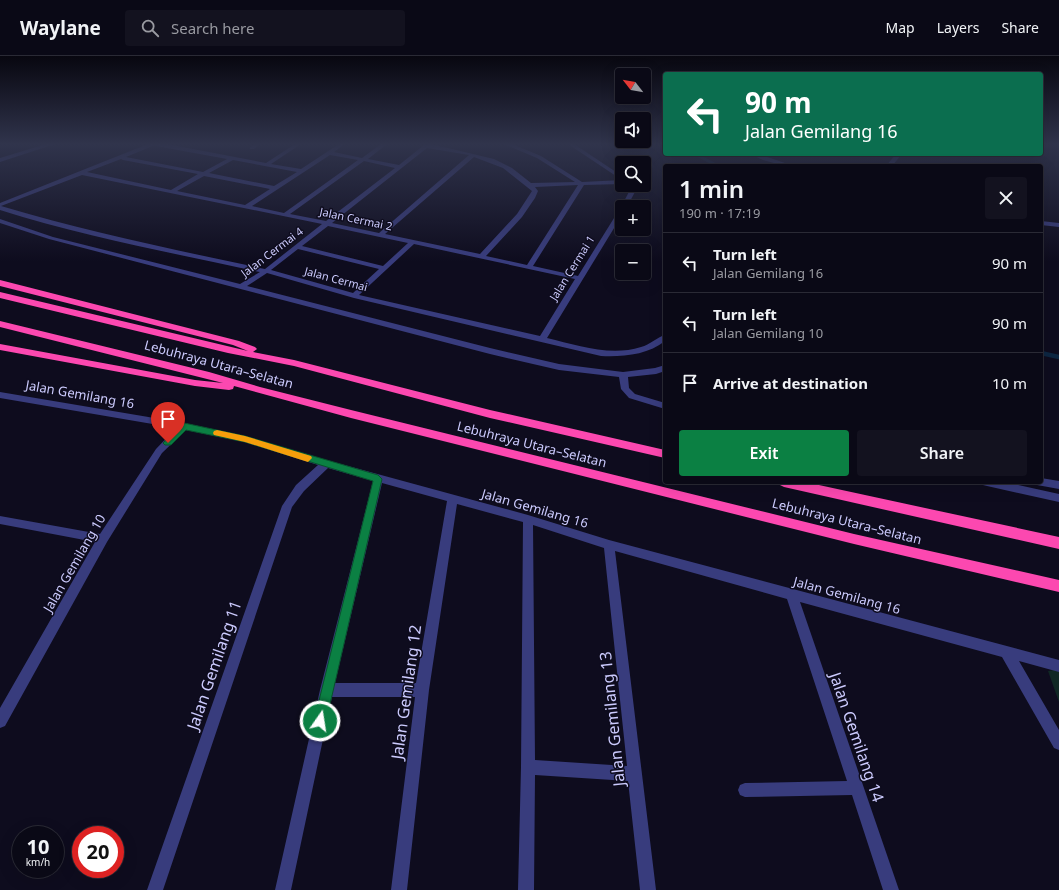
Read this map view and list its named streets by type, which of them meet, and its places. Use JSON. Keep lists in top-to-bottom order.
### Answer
{
  "streets": {
    "highway": ["Lebuhraya Utara–Selatan"],
    "street": [
      "Jalan Cermai 2",
      "Jalan Cermai 4",
      "Jalan Cermai 1",
      "Jalan Cermai",
      "Jalan Gemilang 16",
      "Jalan Gemilang 10",
      "Jalan Gemilang 11",
      "Jalan Gemilang 12",
      "Jalan Gemilang 13",
      "Jalan Gemilang 14"
    ]
  },
  "crossings": [
    ["Jalan Cermai 2", "Jalan Cermai 4"],
    ["Jalan Cermai 2", "Jalan Cermai 1"],
    ["Jalan Cermai 4", "Jalan Cermai"],
    ["Jalan Cermai 1", "Jalan Cermai"],
    ["Jalan Gemilang 16", "Jalan Gemilang 10"],
    ["Jalan Gemilang 16", "Jalan Gemilang 11"],
    ["Jalan Gemilang 16", "Jalan Gemilang 12"],
    ["Jalan Gemilang 16", "Jalan Gemilang 13"],
    ["Jalan Gemilang 16", "Jalan Gemilang 14"]
  ],
  "north": "top left",
  "page": {
    "header": "Waylane",
    "search": "Search here",
    "nav": ["Map", "Layers", "Share"],
    "map_buttons": ["+", "−"],
    "turn": ["90 m", "Jalan Gemilang 16"],
    "heading": ["1 min", "190 m · 17:19"],
    "list": [
      {
        "name": "Turn left",
        "note": "Jalan Gemilang 16",
        "value": "90 m"
      },
      {
        "name": "Turn left",
        "note": "Jalan Gemilang 10",
        "value": "90 m"
      },
      {
        "name": "Arrive at destination",
        "value": "10 m"
      }
    ],
    "buttons": ["Exit", "Share"],
    "speed": "10 km/h",
    "limit": "20"
  }
}
